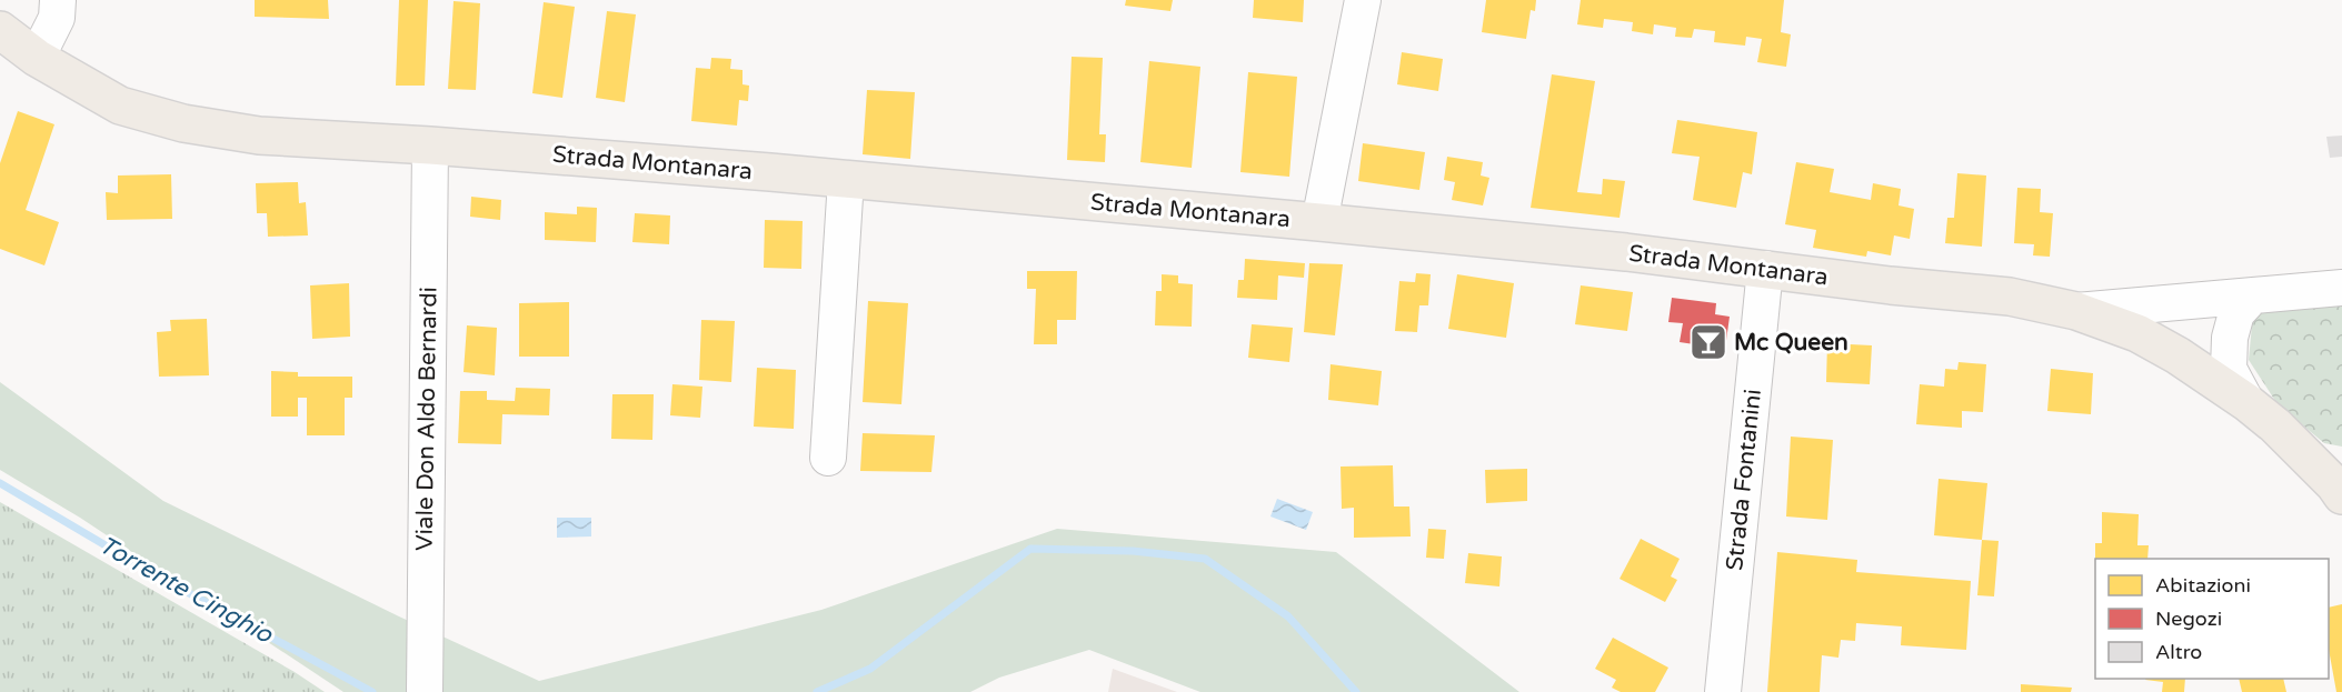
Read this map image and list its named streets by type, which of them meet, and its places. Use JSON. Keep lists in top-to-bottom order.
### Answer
{
  "streets": {
    "main road": ["Strada Montanara"],
    "street": ["Viale Don Aldo Bernardi", "Strada Fontanini"]
  },
  "crossings": [
    ["Strada Montanara", "Viale Don Aldo Bernardi"],
    ["Strada Montanara", "Strada Fontanini"]
  ],
  "water": ["Torrente Cinghio"],
  "places": {
    "bar": ["Mc Queen"]
  },
  "legend": ["Abitazioni", "Negozi", "Altro"]
}
